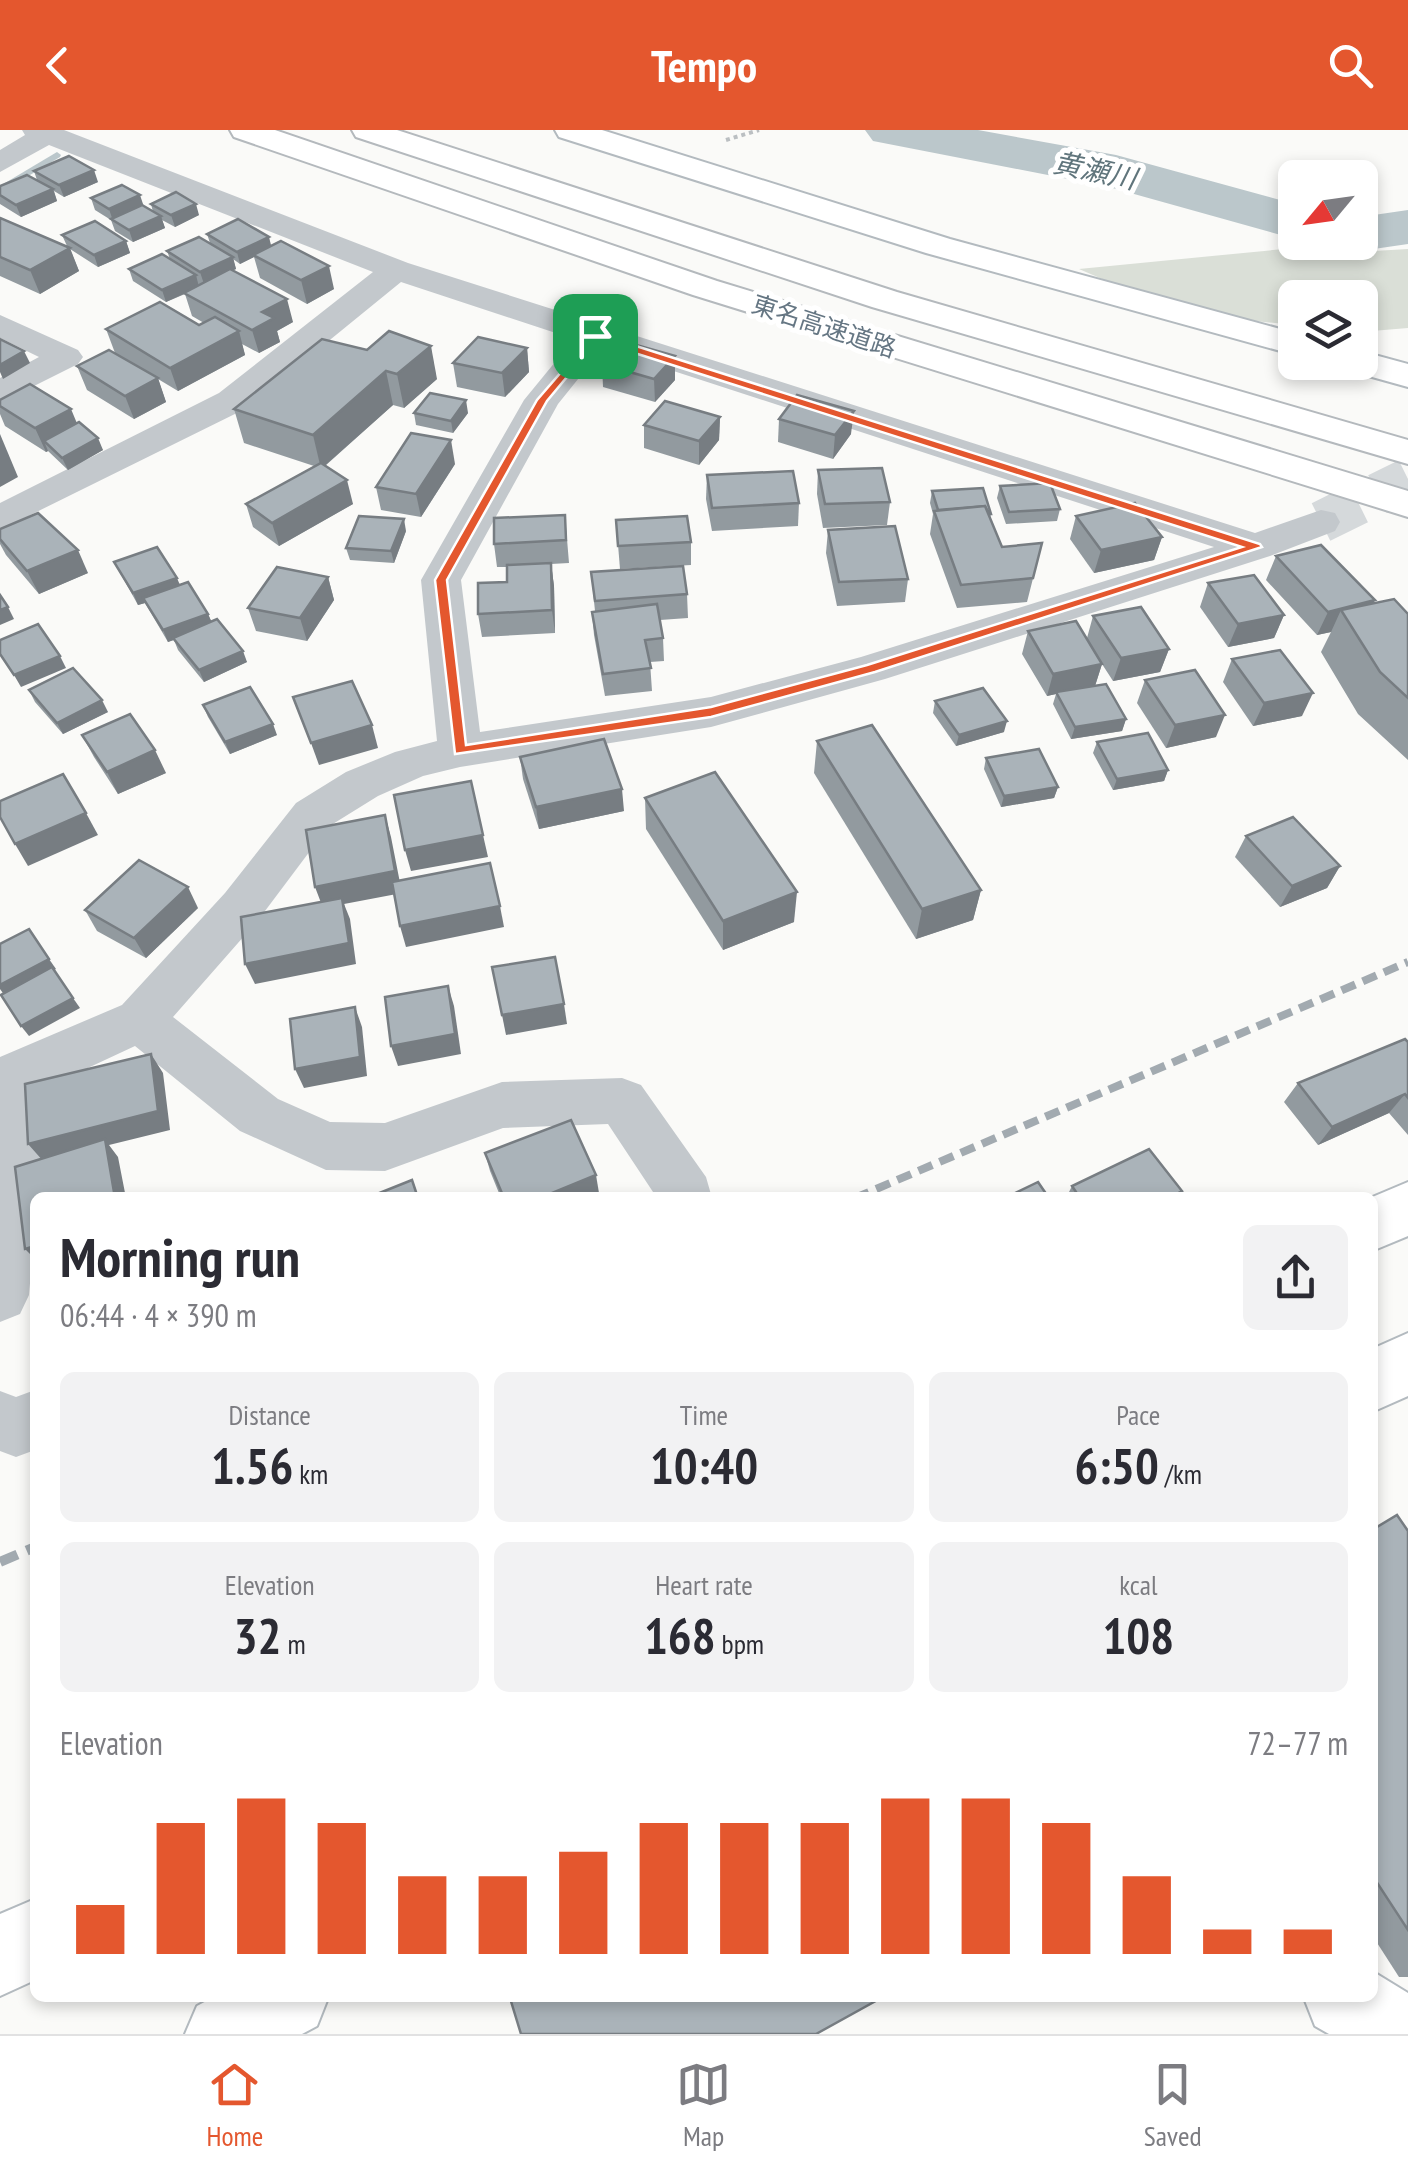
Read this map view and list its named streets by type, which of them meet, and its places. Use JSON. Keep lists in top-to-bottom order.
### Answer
{
  "streets": {
    "main road": ["東名高速道路"]
  },
  "water": ["黄瀬川"],
  "north": "bottom left",
  "page": {
    "header": "Tempo",
    "heading": ["Morning run", "06:44 · 4 × 390 m"],
    "stats": [
      ["Distance", "1.56 km"],
      ["Time", "10:40"],
      ["Pace", "6:50 /km"],
      ["Elevation", "32 m"],
      ["Heart rate", "168 bpm"],
      ["kcal", "108"]
    ],
    "chart": ["Elevation", "72–77 m"],
    "tabs": ["Home", "Map", "Saved"]
  }
}
